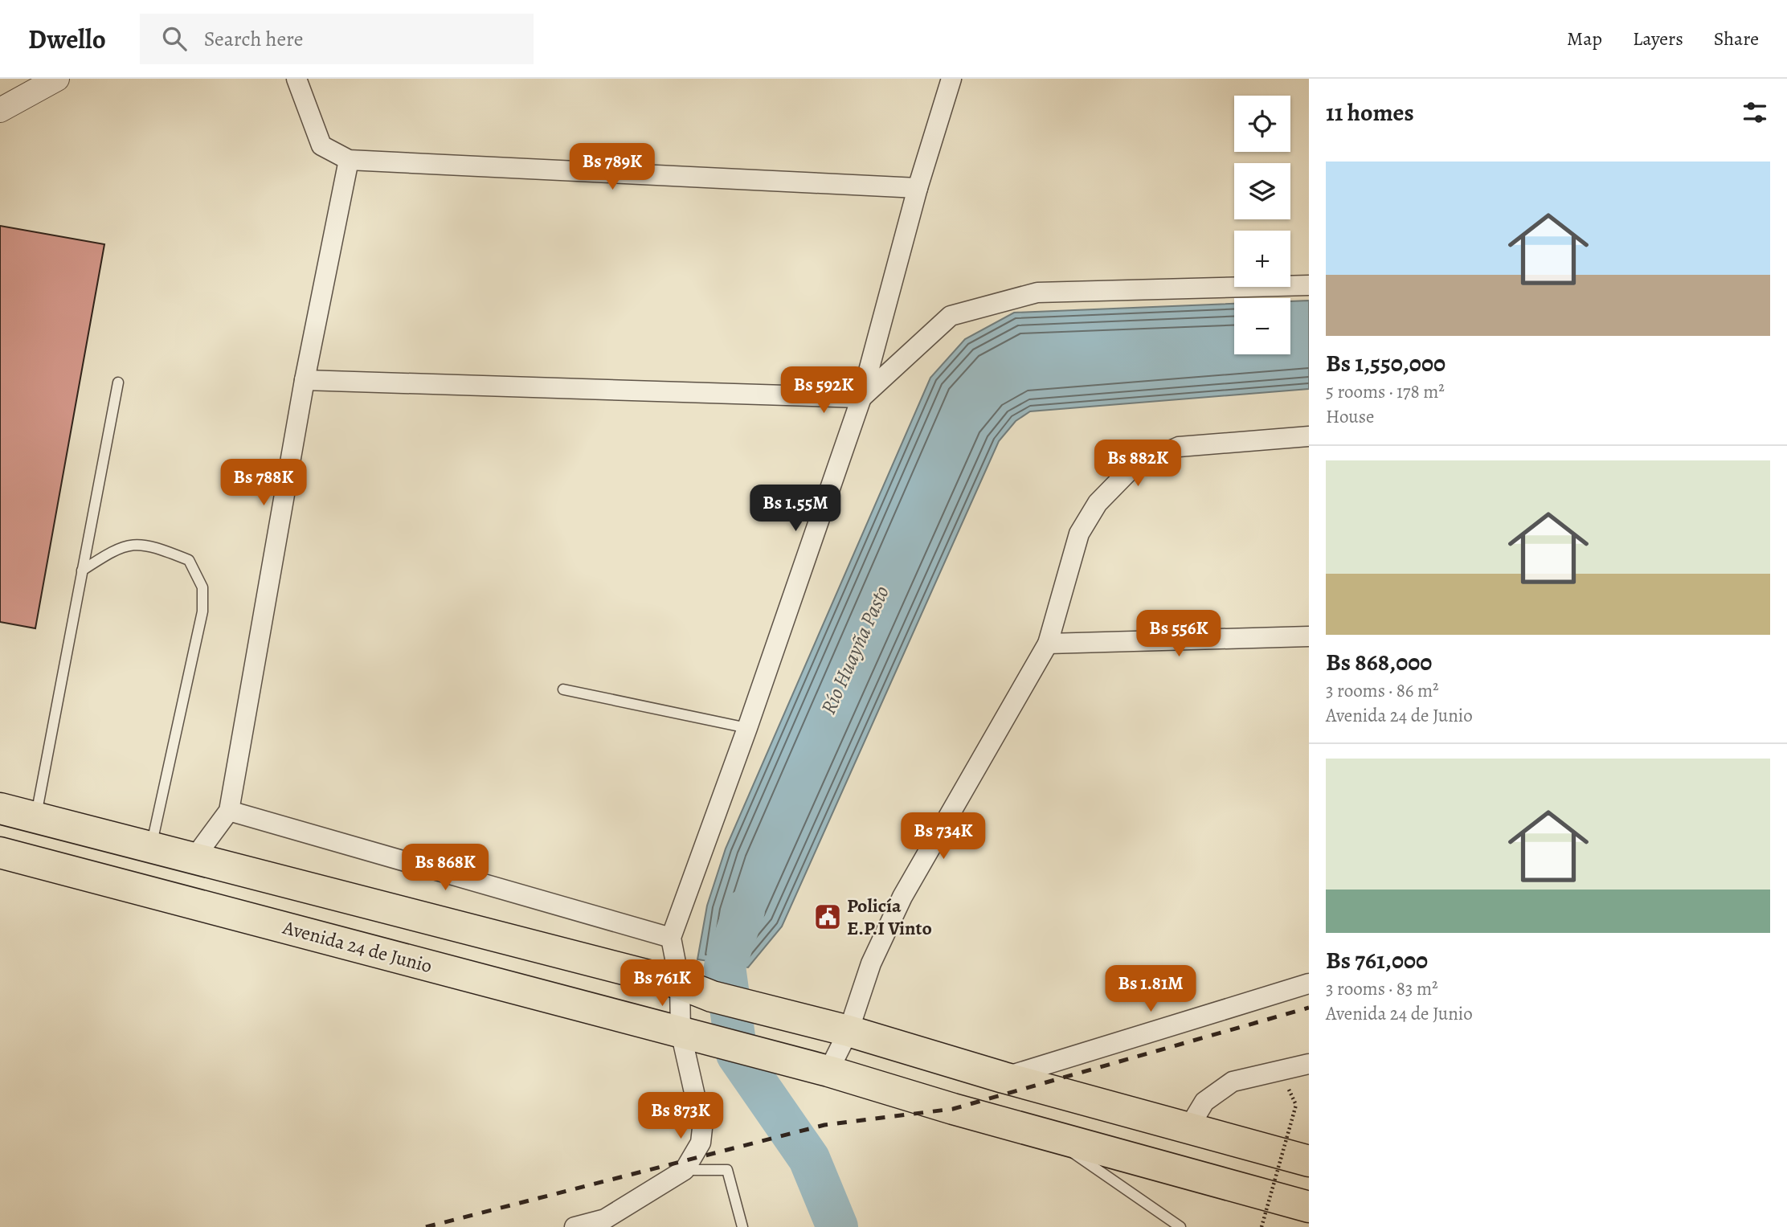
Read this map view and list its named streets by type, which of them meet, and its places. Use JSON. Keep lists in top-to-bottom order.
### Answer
{
  "streets": {
    "highway": ["Avenida 24 de Junio"]
  },
  "water": ["Río Huayña Pasto"],
  "places": {
    "public building": ["Policía E.P.I Vinto"]
  },
  "page": {
    "header": "Dwello",
    "search": "Search here",
    "nav": ["Map", "Layers", "Share"],
    "heading": "11 homes",
    "map_buttons": ["+", "−"],
    "price": [
      "Bs 789K",
      "Bs 592K",
      "Bs 882K",
      "Bs 788K",
      "Bs 1.55M",
      "Bs 556K",
      "Bs 734K",
      "Bs 868K",
      "Bs 761K",
      "Bs 1.81M",
      "Bs 873K"
    ],
    "list": [
      {
        "name": "Bs 1,550,000",
        "note": "5 rooms · 178 m² · House"
      },
      {
        "name": "Bs 868,000",
        "note": "3 rooms · 86 m² · Avenida 24 de Junio"
      },
      {
        "name": "Bs 761,000",
        "note": "3 rooms · 83 m² · Avenida 24 de Junio"
      }
    ]
  }
}
